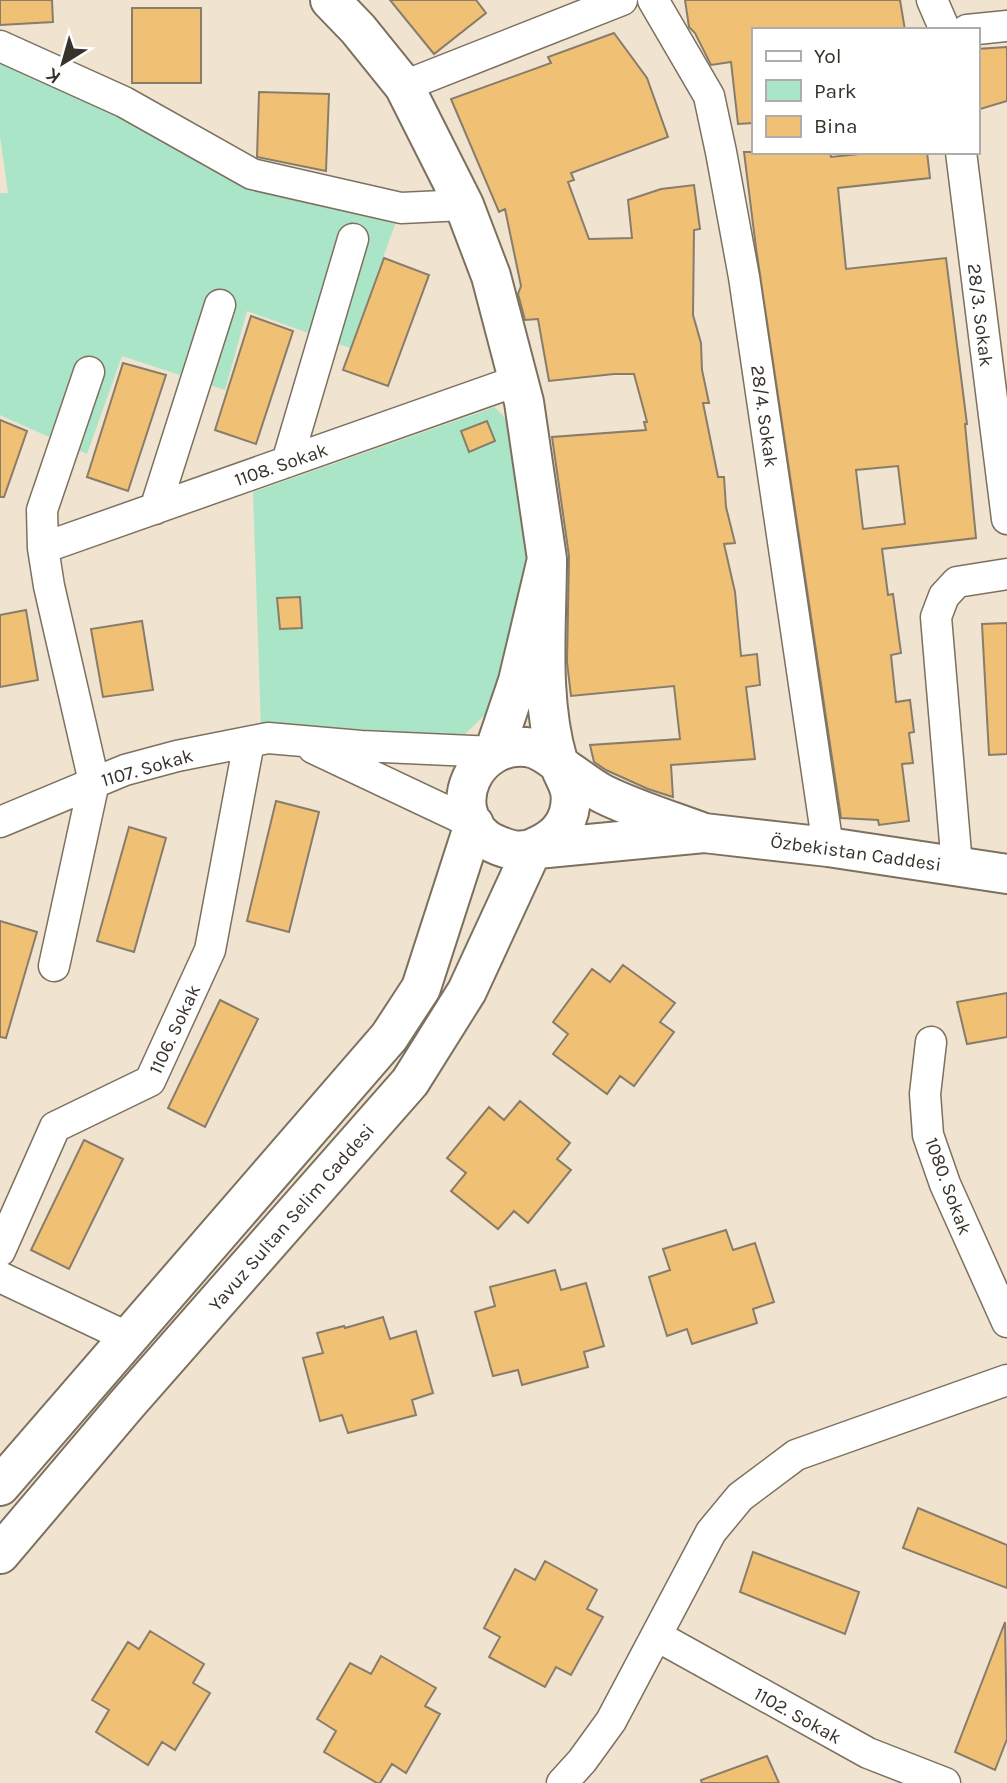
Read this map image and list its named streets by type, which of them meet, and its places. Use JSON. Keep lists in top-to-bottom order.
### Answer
{
  "streets": {
    "street": [
      "28/3. Sokak",
      "28/4. Sokak",
      "1108. Sokak",
      "1107. Sokak",
      "Özbekistan Caddesi",
      "1106. Sokak",
      "1080. Sokak",
      "Yavuz Sultan Selim Caddesi",
      "1102. Sokak"
    ]
  },
  "crossings": [
    ["28/4. Sokak", "Özbekistan Caddesi"],
    ["1107. Sokak", "1106. Sokak"],
    ["1107. Sokak", "Yavuz Sultan Selim Caddesi"]
  ],
  "legend": ["Yol", "Park", "Bina"],
  "north": "bottom left"
}
